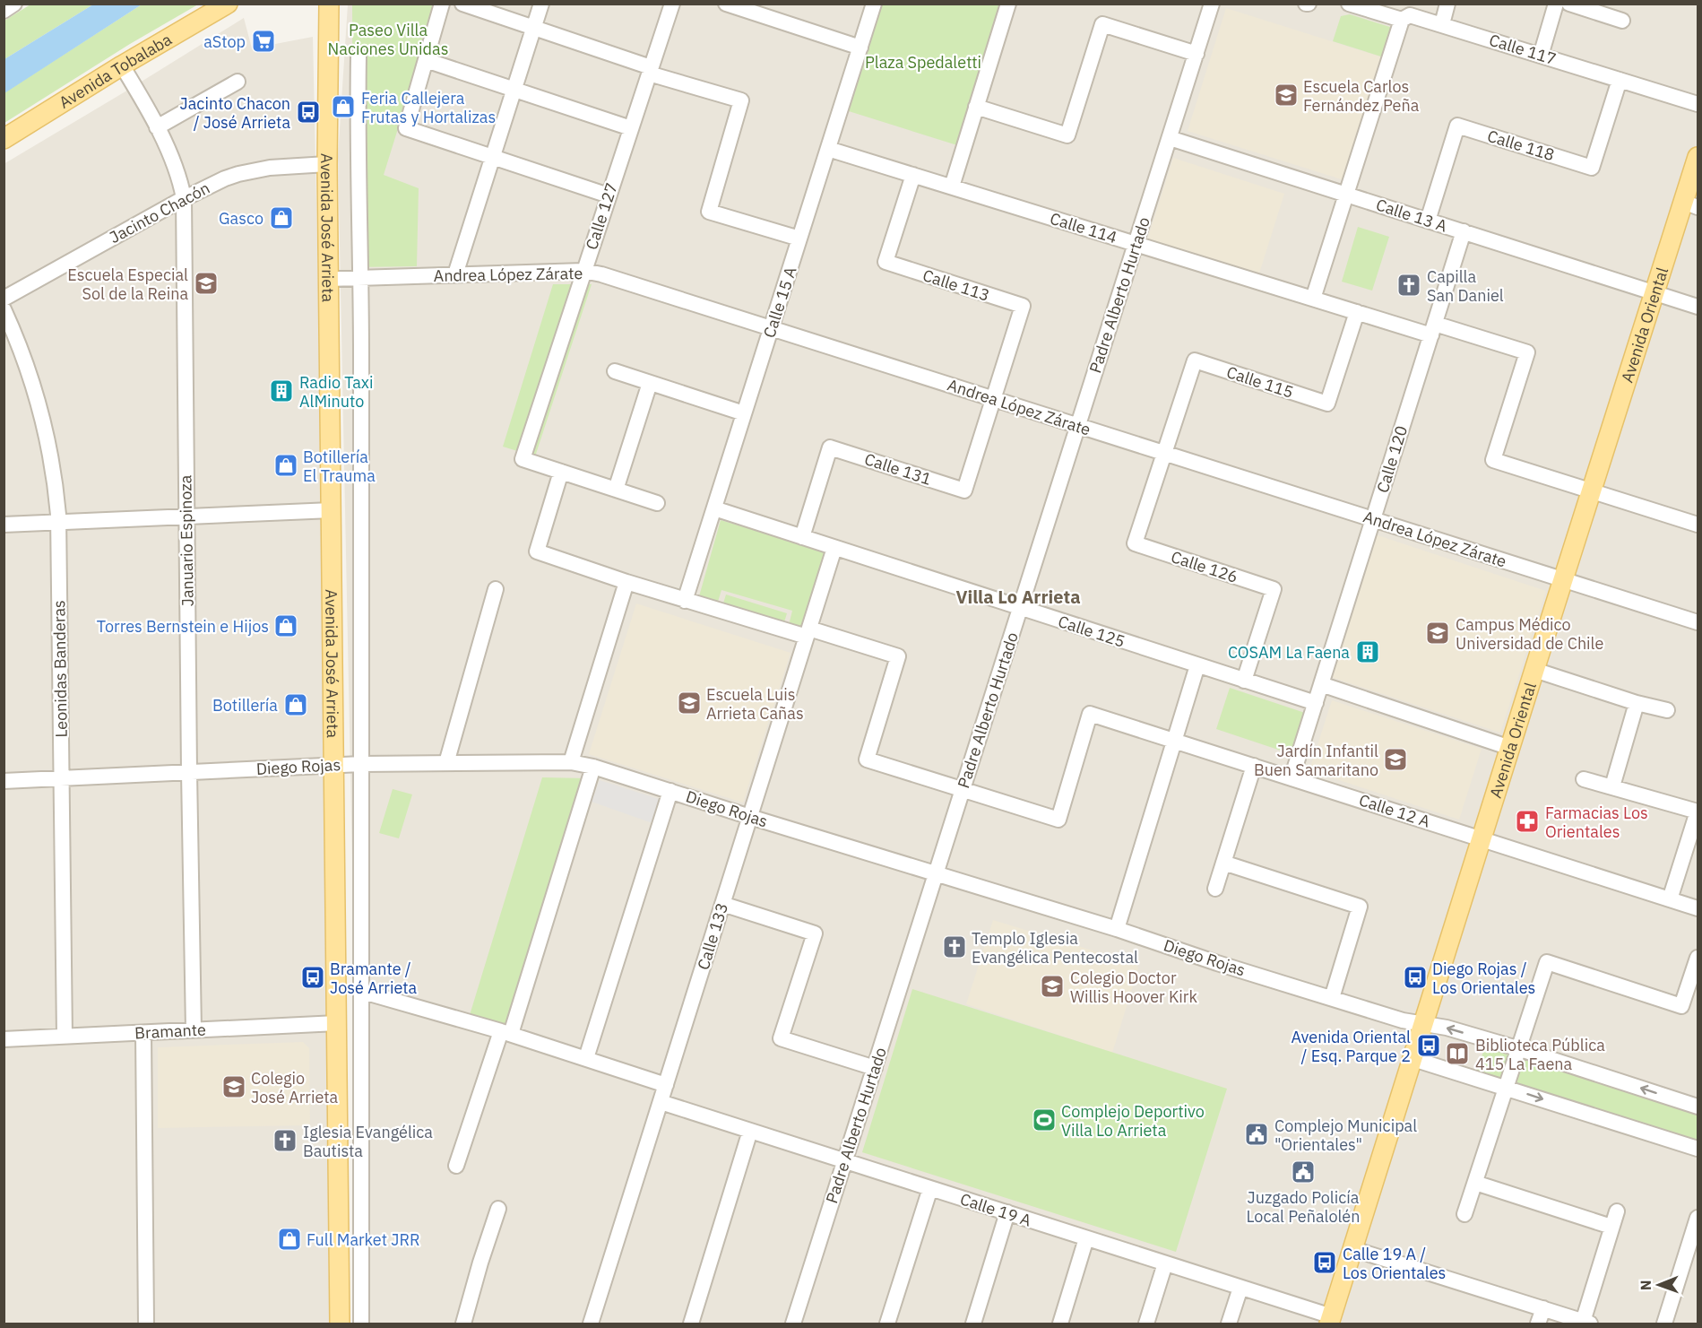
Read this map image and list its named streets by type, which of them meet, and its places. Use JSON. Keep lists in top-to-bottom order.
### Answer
{
  "streets": {
    "main road": ["Avenida Tobalaba", "Avenida José Arrieta", "Avenida Oriental"],
    "street": [
      "Calle 117",
      "Calle 118",
      "Jacinto Chacón",
      "Calle 13 A",
      "Calle 127",
      "Calle 114",
      "Andrea López Zárate",
      "Calle 113",
      "Padre Alberto Hurtado",
      "Calle 15 A",
      "Calle 115",
      "Calle 120",
      "Calle 131",
      "Januario Espinoza",
      "Calle 126",
      "Calle 125",
      "Leonidas Banderas",
      "Diego Rojas",
      "Calle 12 A",
      "Calle 133",
      "Bramante",
      "Calle 19 A"
    ]
  },
  "crossings": [
    ["Calle 117", "Calle 118"],
    ["Avenida Tobalaba", "Januario Espinoza"],
    ["Calle 118", "Calle 13 A"],
    ["Jacinto Chacón", "Avenida José Arrieta"],
    ["Jacinto Chacón", "Januario Espinoza"],
    ["Calle 13 A", "Padre Alberto Hurtado"],
    ["Calle 13 A", "Avenida Oriental"],
    ["Calle 13 A", "Calle 120"],
    ["Calle 127", "Andrea López Zárate"],
    ["Calle 114", "Calle 113"],
    ["Calle 114", "Padre Alberto Hurtado"],
    ["Calle 114", "Calle 15 A"],
    ["Calle 114", "Avenida Oriental"],
    ["Calle 114", "Calle 115"],
    ["Calle 114", "Calle 120"],
    ["Avenida José Arrieta", "Andrea López Zárate"],
    ["Avenida José Arrieta", "Diego Rojas"],
    ["Avenida José Arrieta", "Bramante"],
    ["Andrea López Zárate", "Calle 113"],
    ["Andrea López Zárate", "Padre Alberto Hurtado"],
    ["Andrea López Zárate", "Calle 15 A"],
    ["Andrea López Zárate", "Avenida Oriental"],
    ["Andrea López Zárate", "Calle 115"],
    ["Andrea López Zárate", "Calle 120"],
    ["Andrea López Zárate", "Calle 131"],
    ["Andrea López Zárate", "Calle 126"],
    ["Calle 113", "Calle 131"],
    ["Padre Alberto Hurtado", "Calle 125"],
    ["Padre Alberto Hurtado", "Diego Rojas"],
    ["Padre Alberto Hurtado", "Calle 12 A"],
    ["Padre Alberto Hurtado", "Calle 19 A"],
    ["Calle 15 A", "Calle 125"],
    ["Avenida Oriental", "Diego Rojas"],
    ["Avenida Oriental", "Calle 12 A"],
    ["Avenida Oriental", "Calle 19 A"],
    ["Calle 115", "Calle 126"],
    ["Calle 120", "Calle 125"],
    ["Calle 120", "Calle 12 A"],
    ["Calle 131", "Calle 125"],
    ["Januario Espinoza", "Diego Rojas"],
    ["Januario Espinoza", "Bramante"],
    ["Calle 126", "Calle 125"],
    ["Calle 125", "Calle 133"],
    ["Leonidas Banderas", "Diego Rojas"],
    ["Leonidas Banderas", "Bramante"],
    ["Diego Rojas", "Calle 133"],
    ["Calle 133", "Calle 19 A"]
  ],
  "districts": ["Villa Lo Arrieta"],
  "parks": ["Paseo Villa Naciones Unidas", "Plaza Spedaletti"],
  "places": {
    "supermarket": ["aStop"],
    "school or university": [
      "Escuela Carlos Fernández Peña",
      "Escuela Especial Sol de la Reina",
      "Campus Médico Universidad de Chile",
      "Escuela Luis Arrieta Cañas",
      "Jardín Infantil Buen Samaritano",
      "Colegio Doctor Willis Hoover Kirk",
      "Colegio José Arrieta"
    ],
    "shop": [
      "Feria Callejera Frutas y Hortalizas",
      "Gasco",
      "Botillería El Trauma",
      "Torres Bernstein e Hijos",
      "Botillería",
      "Full Market JRR"
    ],
    "bus stop": [
      "Jacinto Chacon / José Arrieta",
      "Bramante / José Arrieta",
      "Diego Rojas / Los Orientales",
      "Avenida Oriental / Esq. Parque 2",
      "Calle 19 A / Los Orientales"
    ],
    "church": ["Capilla San Daniel", "Templo Iglesia Evangélica Pentecostal", "Iglesia Evangélica Bautista"],
    "building": ["Radio Taxi AlMinuto", "COSAM La Faena"],
    "pharmacy": ["Farmacias Los Orientales"],
    "library": ["Biblioteca Pública 415 La Faena"],
    "sports": ["Complejo Deportivo Villa Lo Arrieta"],
    "public building": ["Complejo Municipal \"Orientales\"", "Juzgado Policía Local Peñalolén"]
  },
  "north": "left"
}
